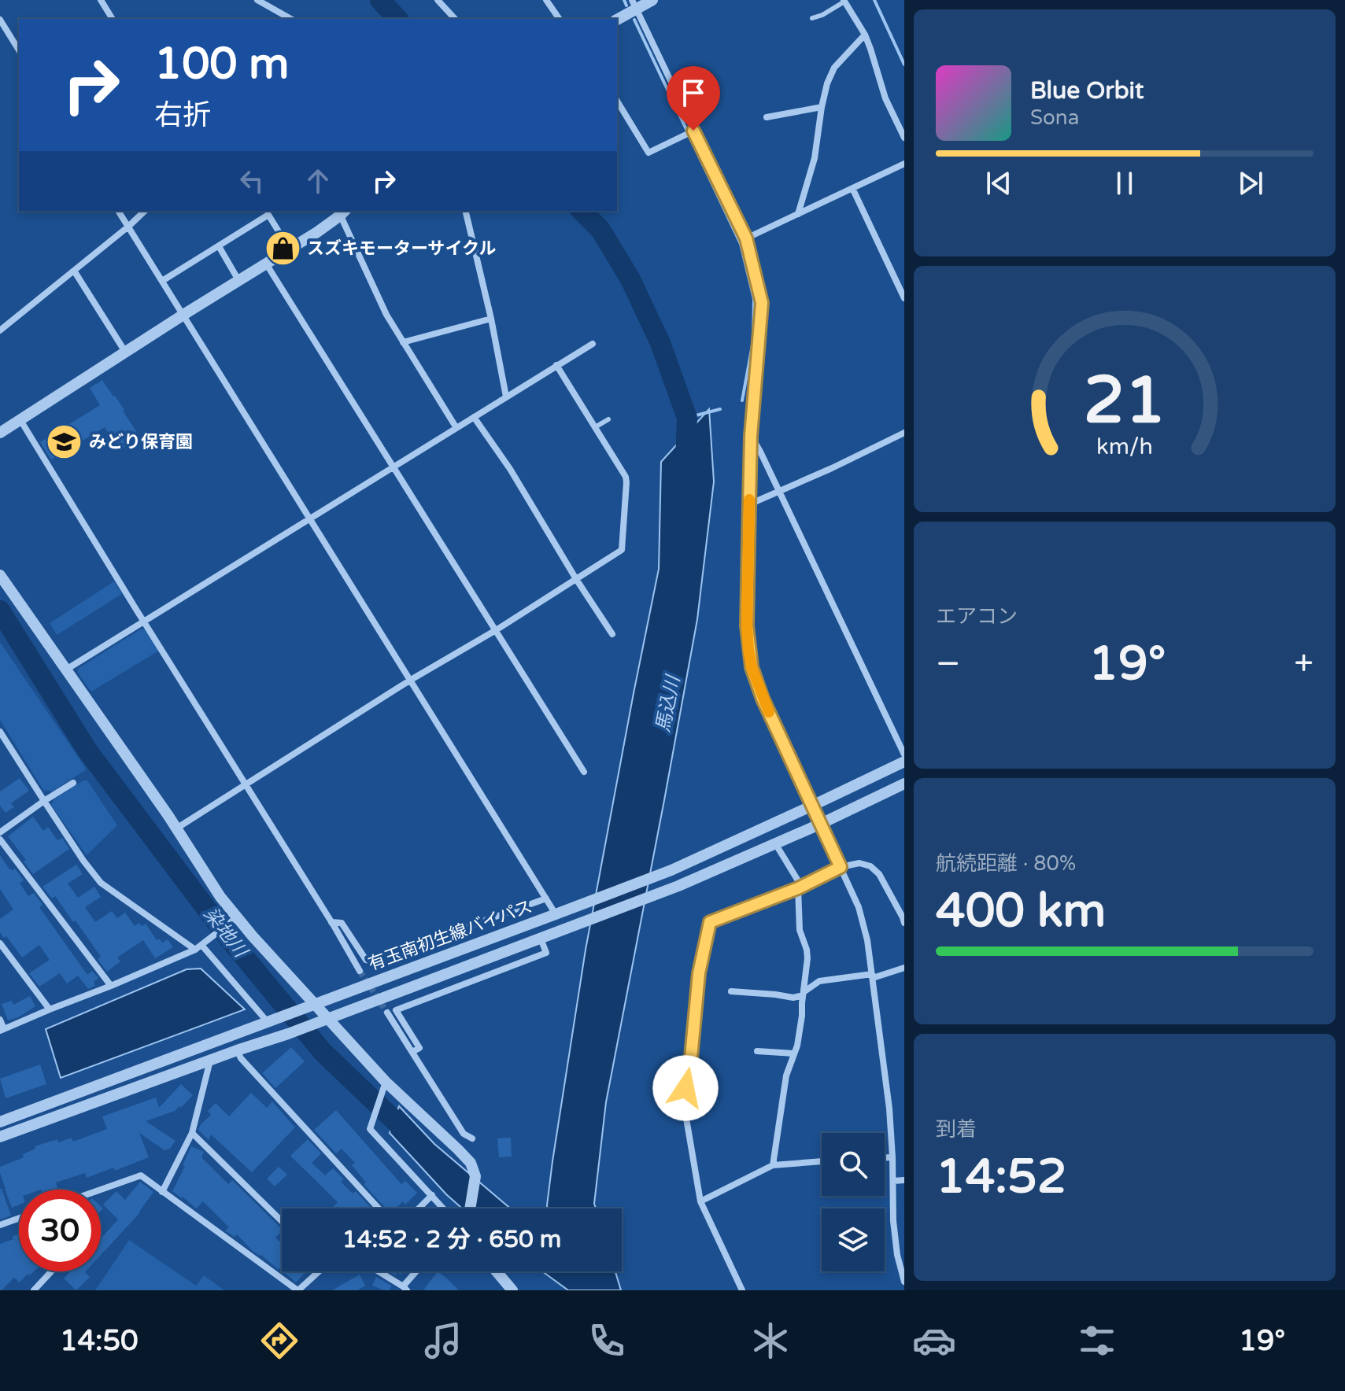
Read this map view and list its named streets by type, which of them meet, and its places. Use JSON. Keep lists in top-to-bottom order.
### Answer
{
  "streets": {
    "street": ["有玉南初生線バイパス"]
  },
  "water": ["馬込川", "染地川"],
  "places": {
    "shop": ["スズキモーターサイクル"],
    "school or university": ["みどり保育園"]
  },
  "page": {
    "turn": ["100 m", "右折"],
    "song": ["Blue Orbit", "Sona"],
    "tile": [
      "エアコン",
      ["航続距離 · 80%", "400 km"],
      ["到着", "14:52"]
    ],
    "heat": ["−", "19°", "+"],
    "limit": "30",
    "trip": "14:52 · 2 分 · 650 m",
    "tabs": ["14:50", "19°"],
    "gauge": ["21", "km/h"]
  }
}
